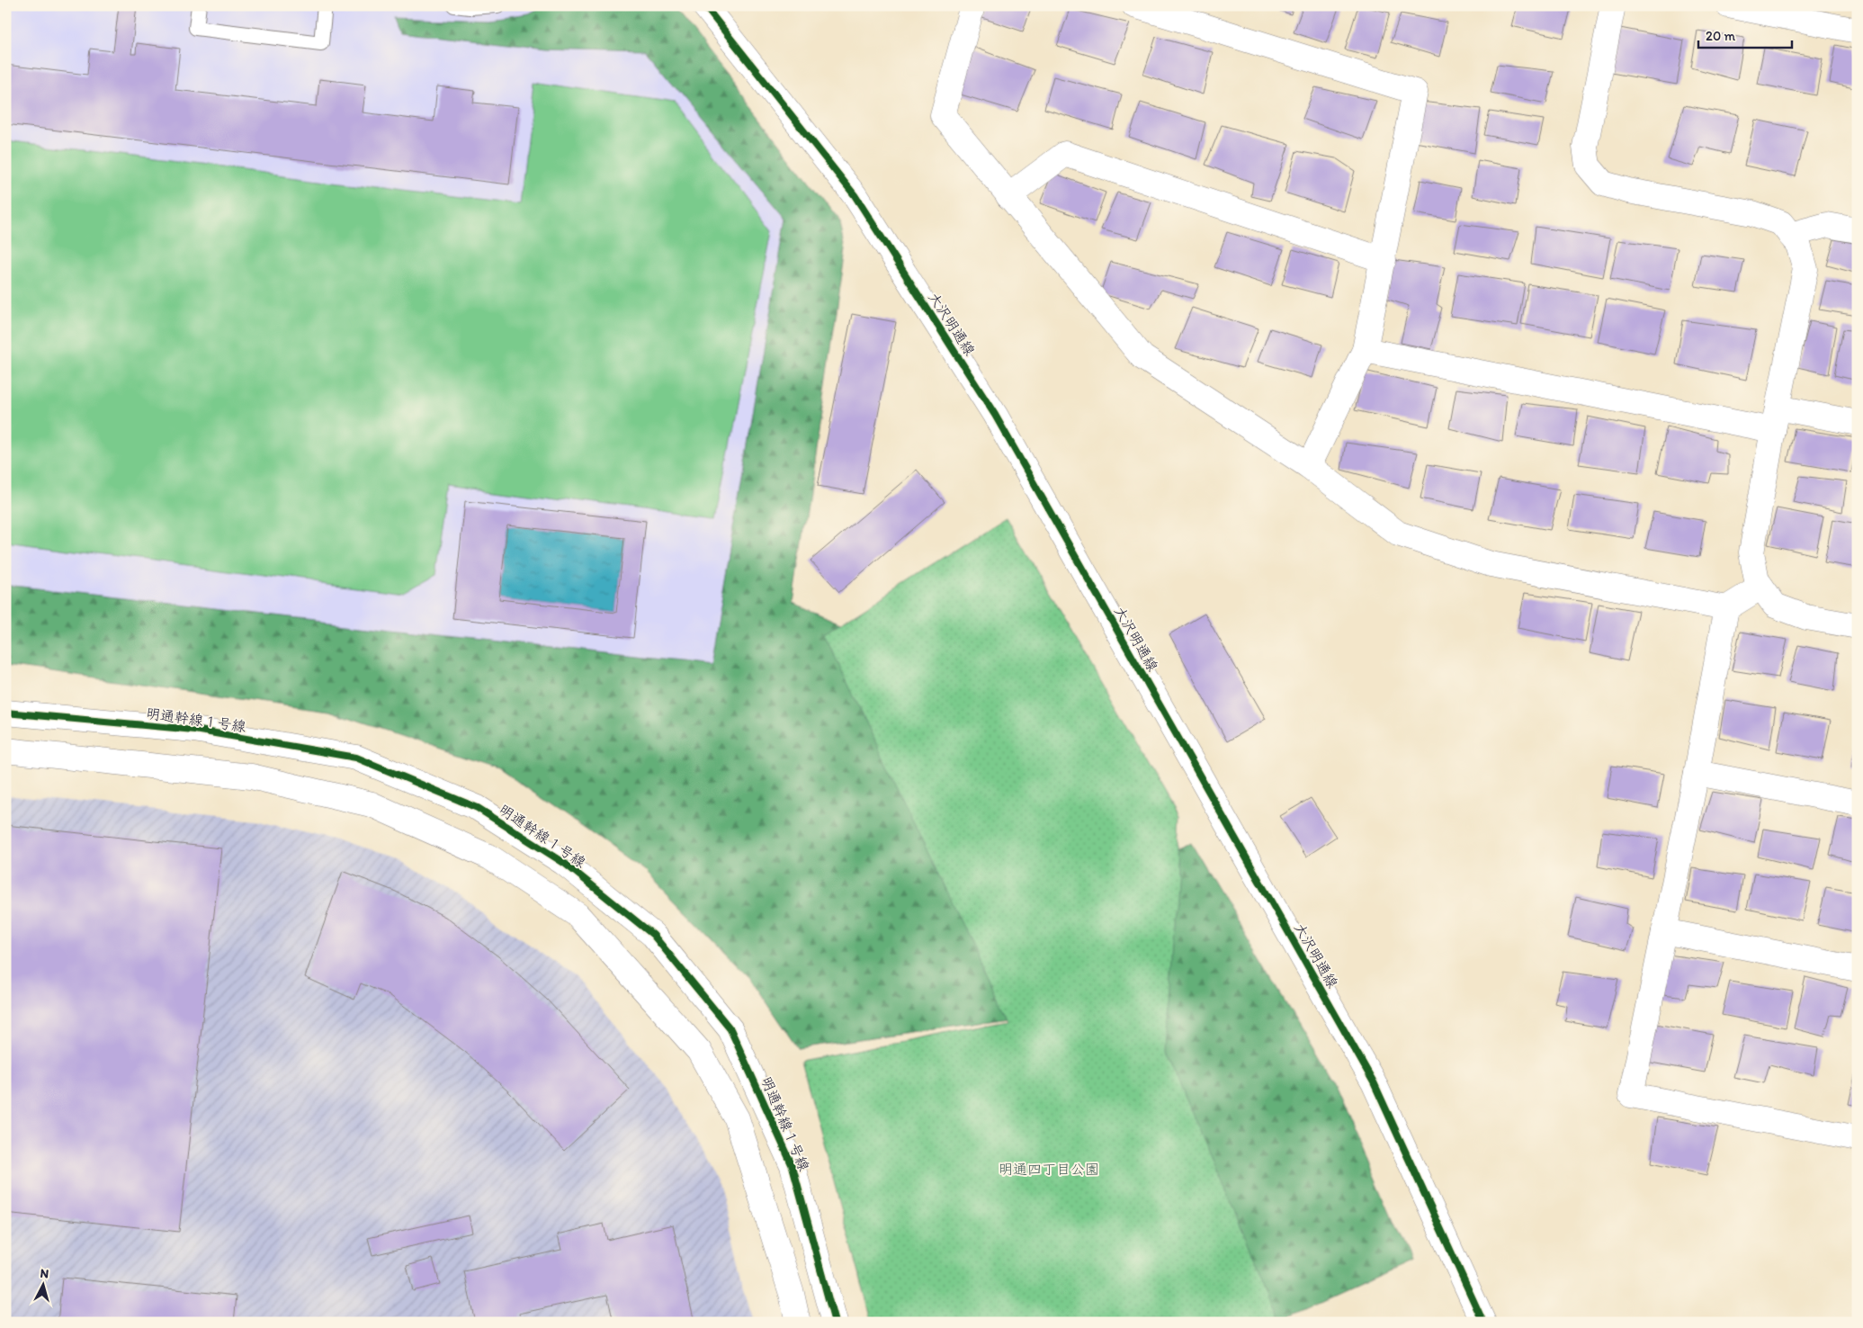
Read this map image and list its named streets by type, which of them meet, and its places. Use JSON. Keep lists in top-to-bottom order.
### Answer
{
  "streets": {
    "street": ["大沢明通線", "明通幹線１号線"]
  },
  "parks": ["明通四丁目公園"],
  "scale_bar": "20 m",
  "north": "top"
}
